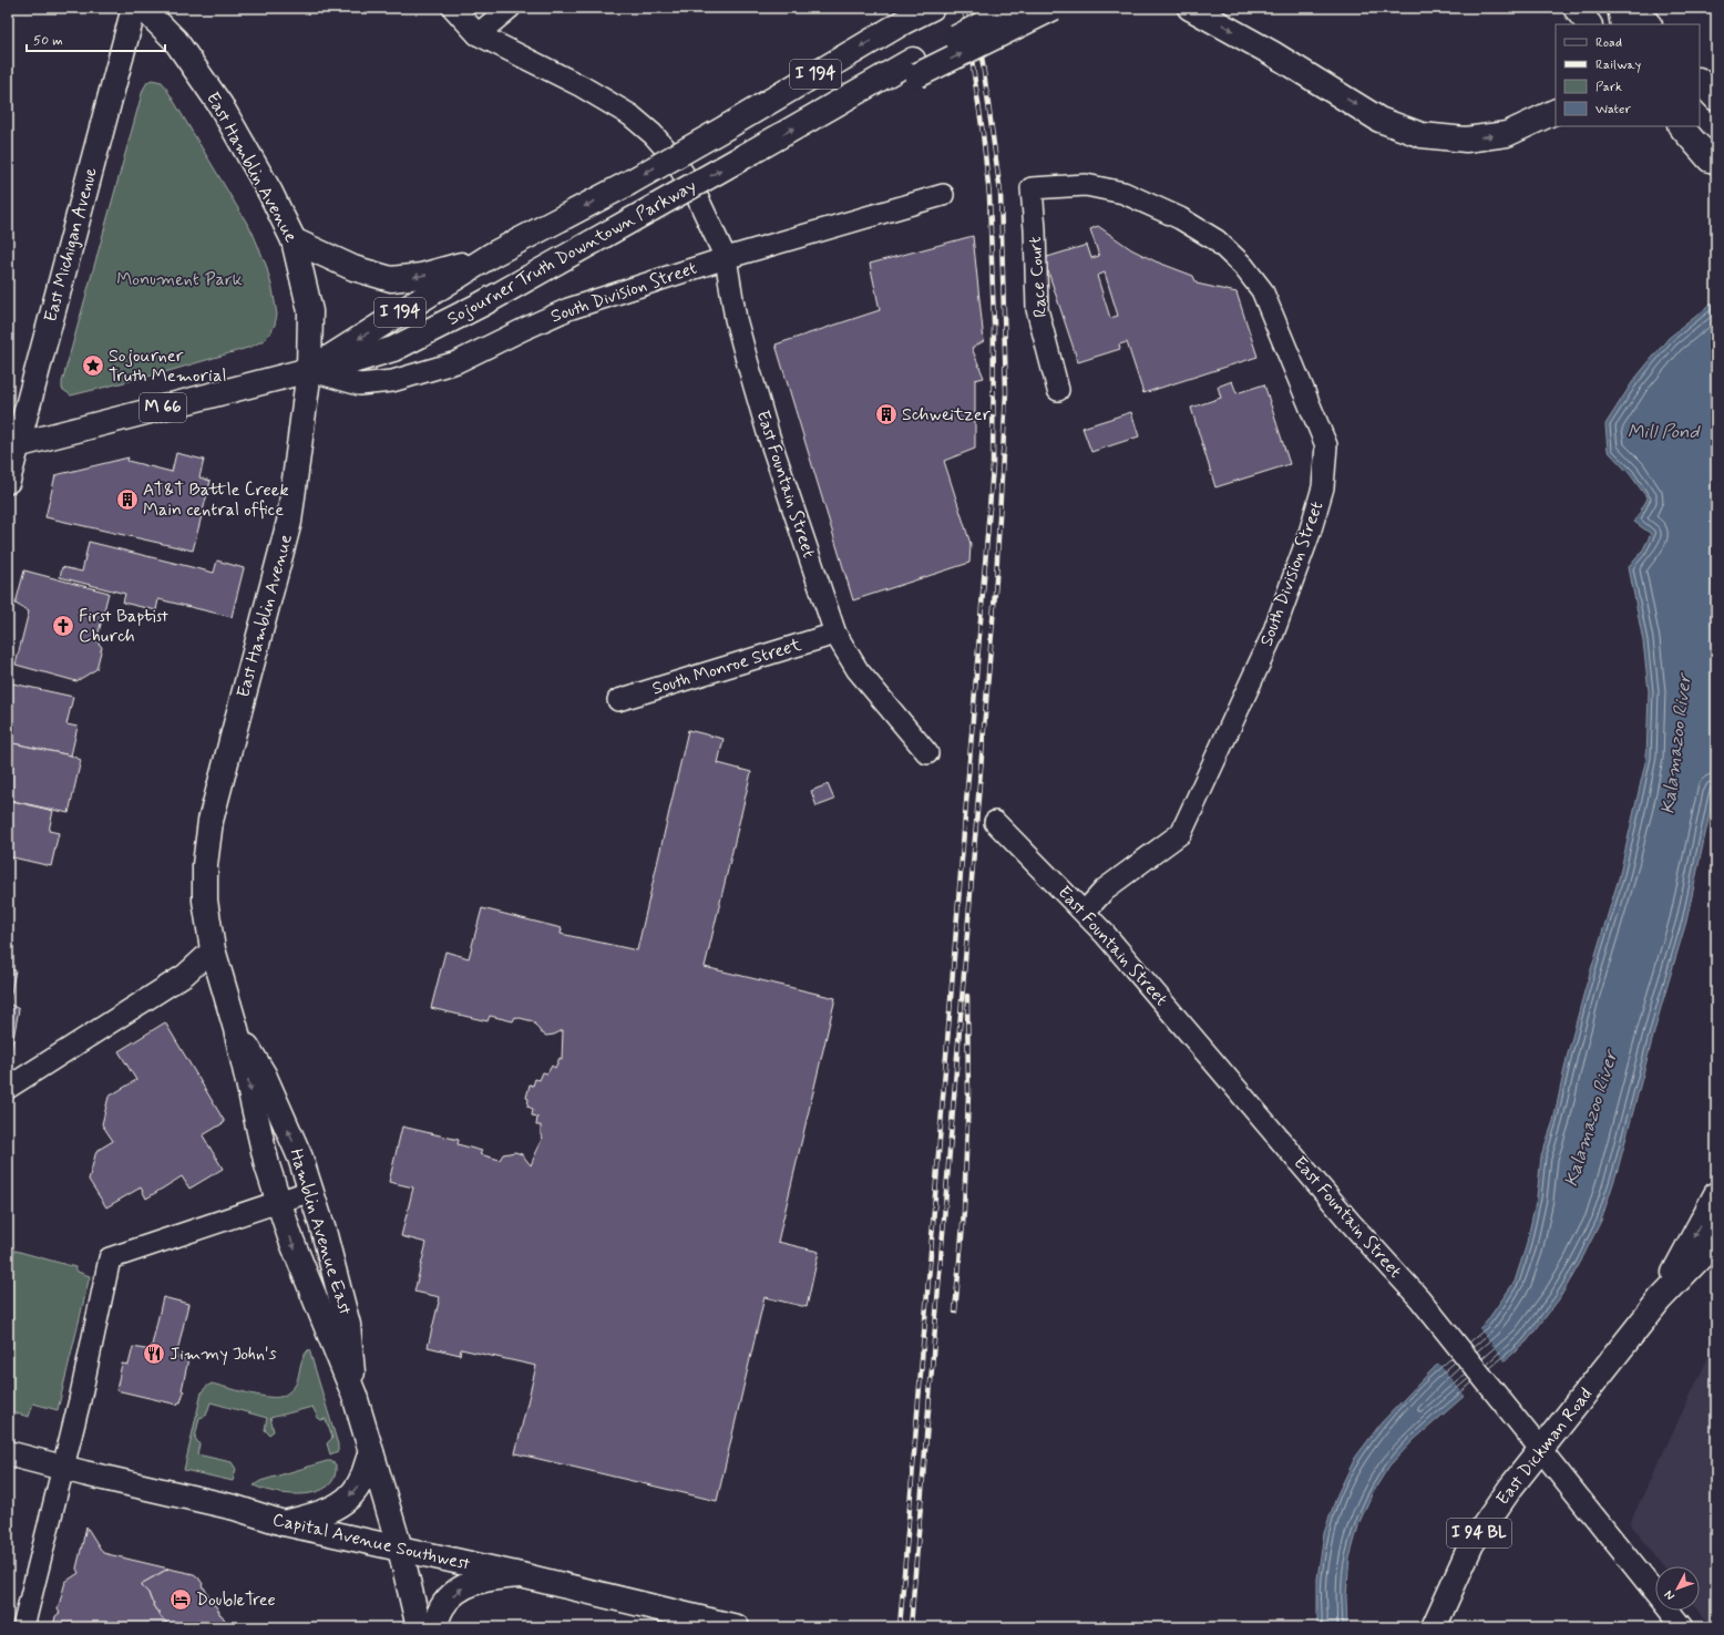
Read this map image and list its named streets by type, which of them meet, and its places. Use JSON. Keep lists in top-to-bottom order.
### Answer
{
  "streets": {
    "main road": [
      "I 194",
      "East Hamblin Avenue",
      "East Michigan Avenue",
      "Sojourner Truth Downtown Parkway",
      "M 66",
      "Hamblin Avenue East",
      "East Dickman Road",
      "I 94 BL",
      "Capital Avenue Southwest"
    ],
    "street": [
      "Race Court",
      "South Division Street",
      "East Fountain Street",
      "South Monroe Street"
    ]
  },
  "crossings": [
    ["East Hamblin Avenue", "Sojourner Truth Downtown Parkway"],
    ["East Hamblin Avenue", "South Division Street"],
    ["East Hamblin Avenue", "M 66"],
    ["East Hamblin Avenue", "Hamblin Avenue East"],
    ["East Michigan Avenue", "M 66"],
    ["Sojourner Truth Downtown Parkway", "South Division Street"],
    ["Sojourner Truth Downtown Parkway", "M 66"],
    ["Race Court", "South Division Street"],
    ["South Division Street", "M 66"],
    ["South Division Street", "East Fountain Street"],
    ["East Fountain Street", "South Monroe Street"],
    ["East Fountain Street", "East Dickman Road"],
    ["Hamblin Avenue East", "Capital Avenue Southwest"]
  ],
  "water": ["Mill Pond", "Kalamazoo River"],
  "parks": ["Monument Park"],
  "places": {
    "place": ["Sojourner Truth Memorial"],
    "building": ["Schweitzer", "AT&T Battle Creek Main central office"],
    "church": ["First Baptist Church"],
    "restaurant": ["Jimmy John's"],
    "hotel": ["DoubleTree"]
  },
  "legend": [
    "Road",
    "Railway",
    "Park",
    "Water"
  ],
  "scale_bar": "50 m",
  "north": "bottom left"
}
